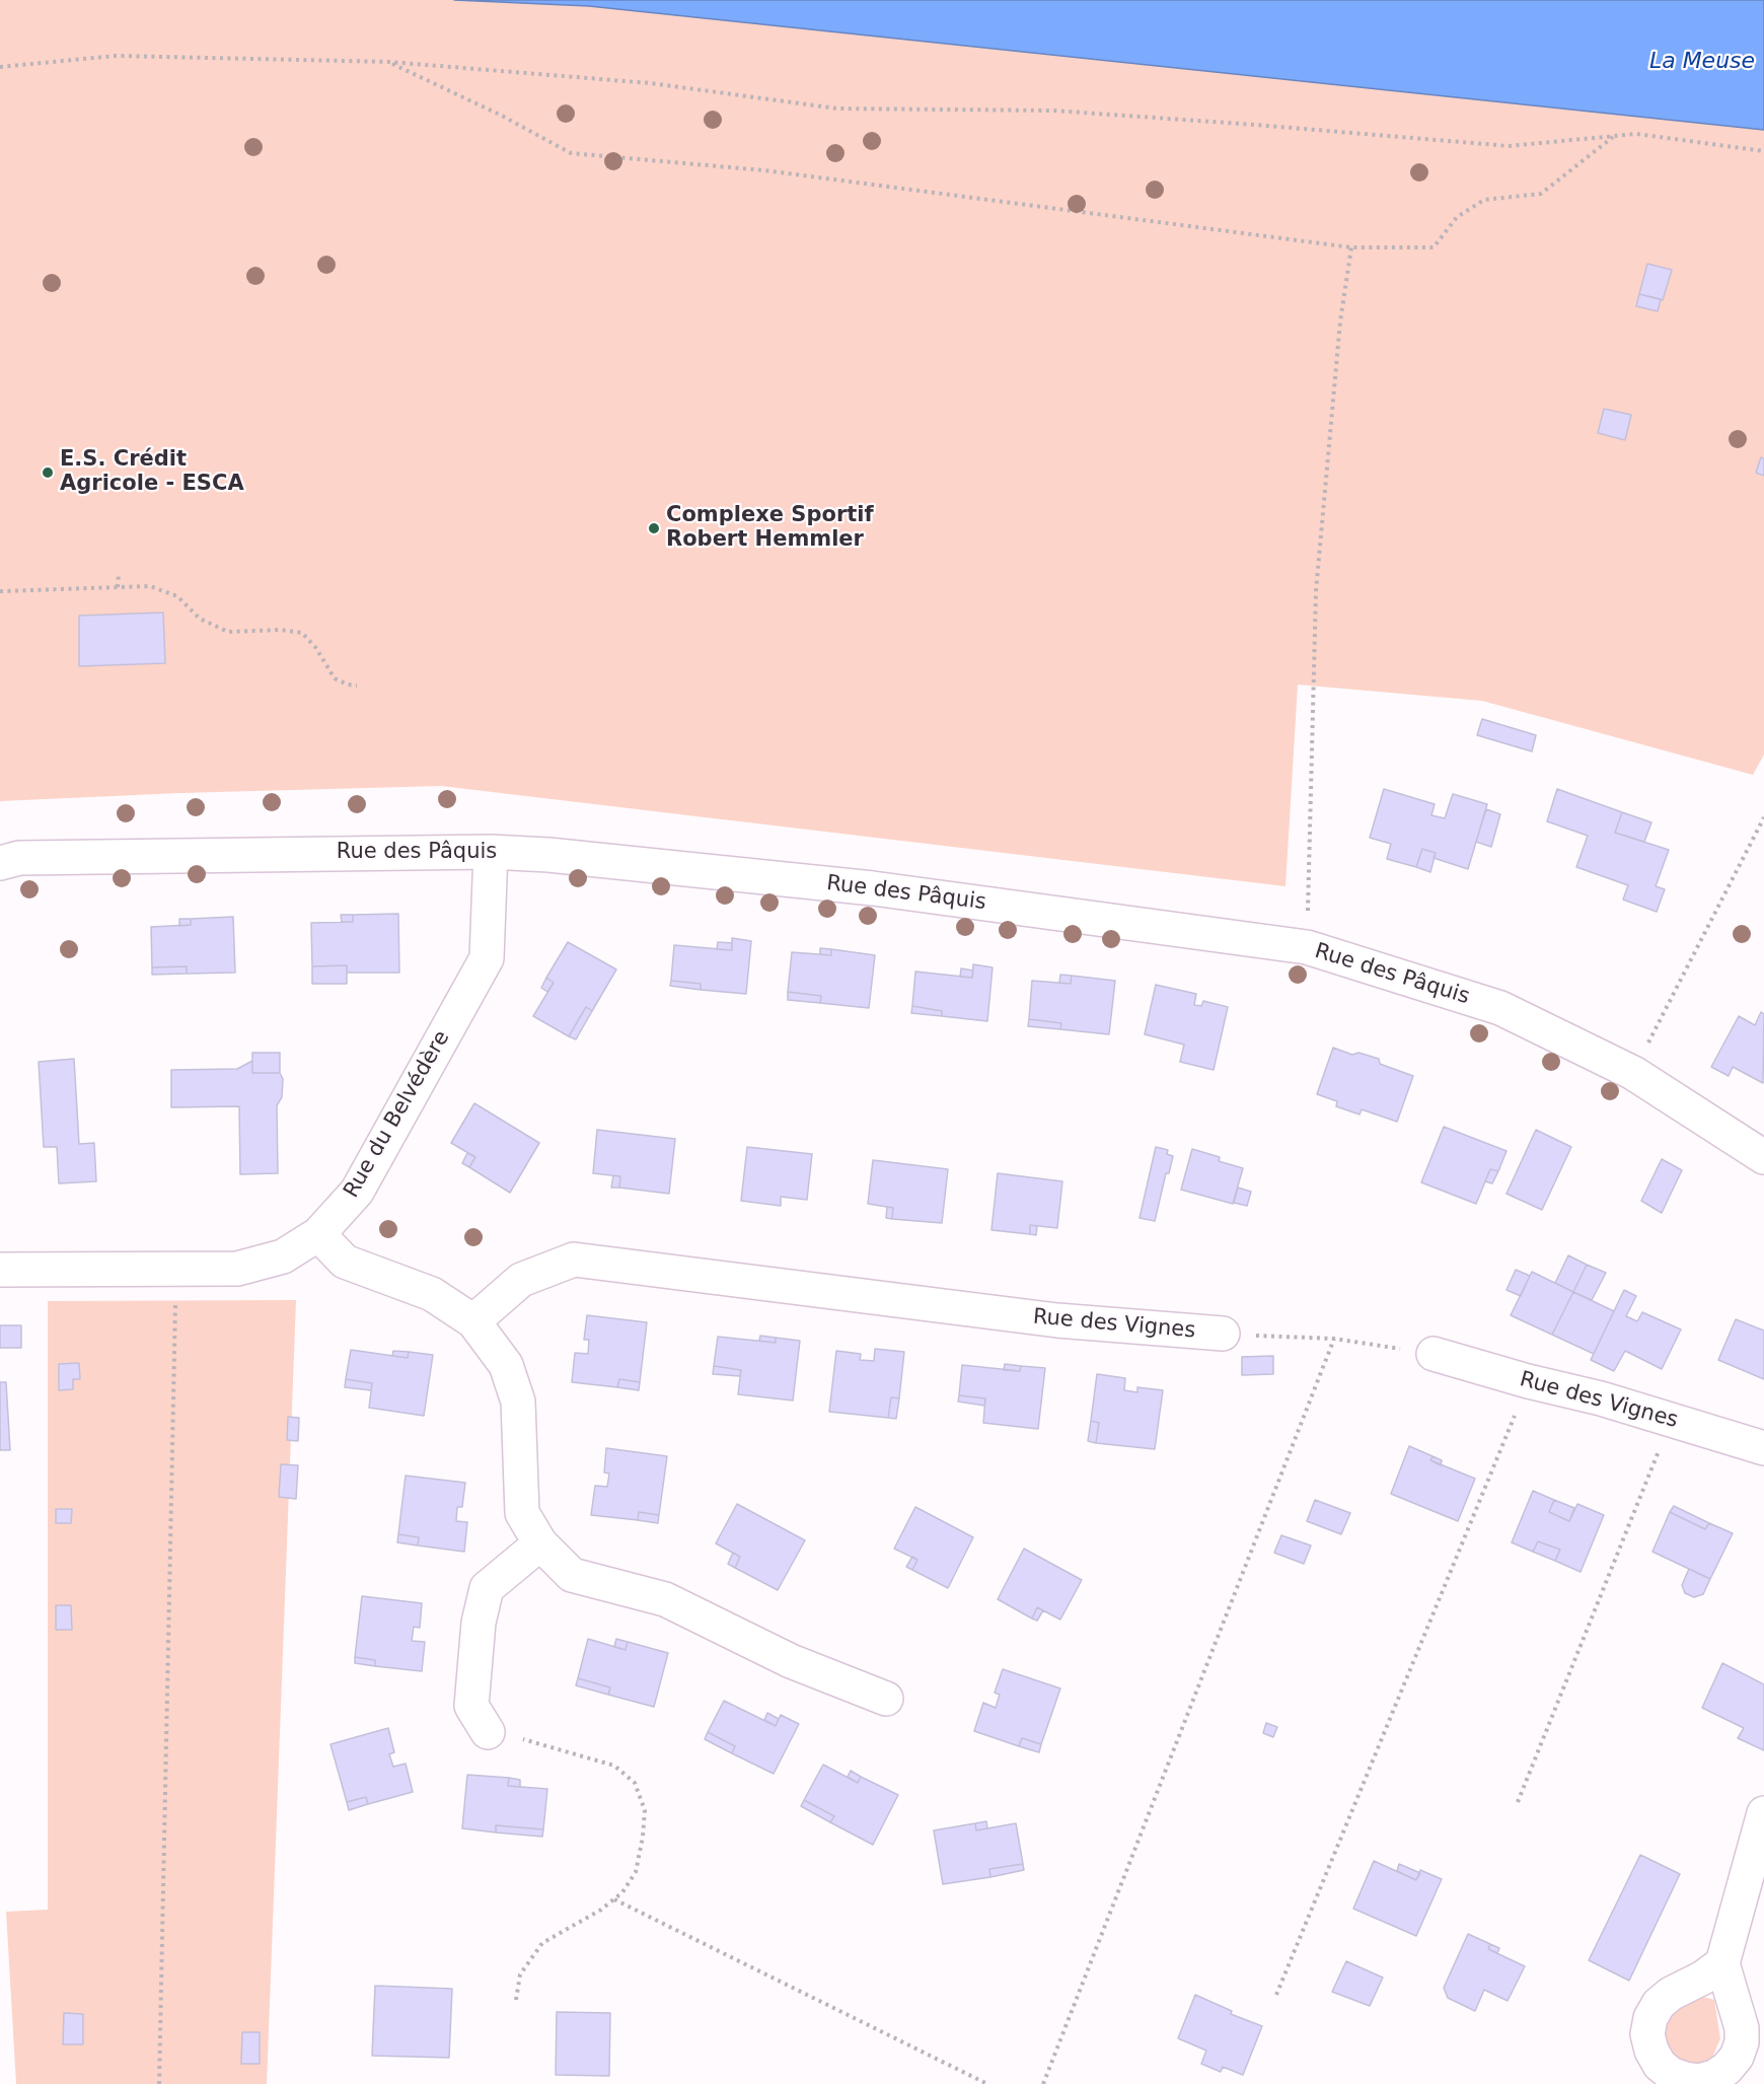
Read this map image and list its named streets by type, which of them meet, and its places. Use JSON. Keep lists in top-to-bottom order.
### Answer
{
  "streets": {
    "street": ["Rue des Pâquis", "Rue du Belvédère", "Rue des Vignes"]
  },
  "crossings": [
    ["Rue des Pâquis", "Rue du Belvédère"]
  ],
  "water": ["La Meuse"],
  "places": ["E.S. Crédit Agricole - ESCA", "Complexe Sportif Robert Hemmler"]
}
